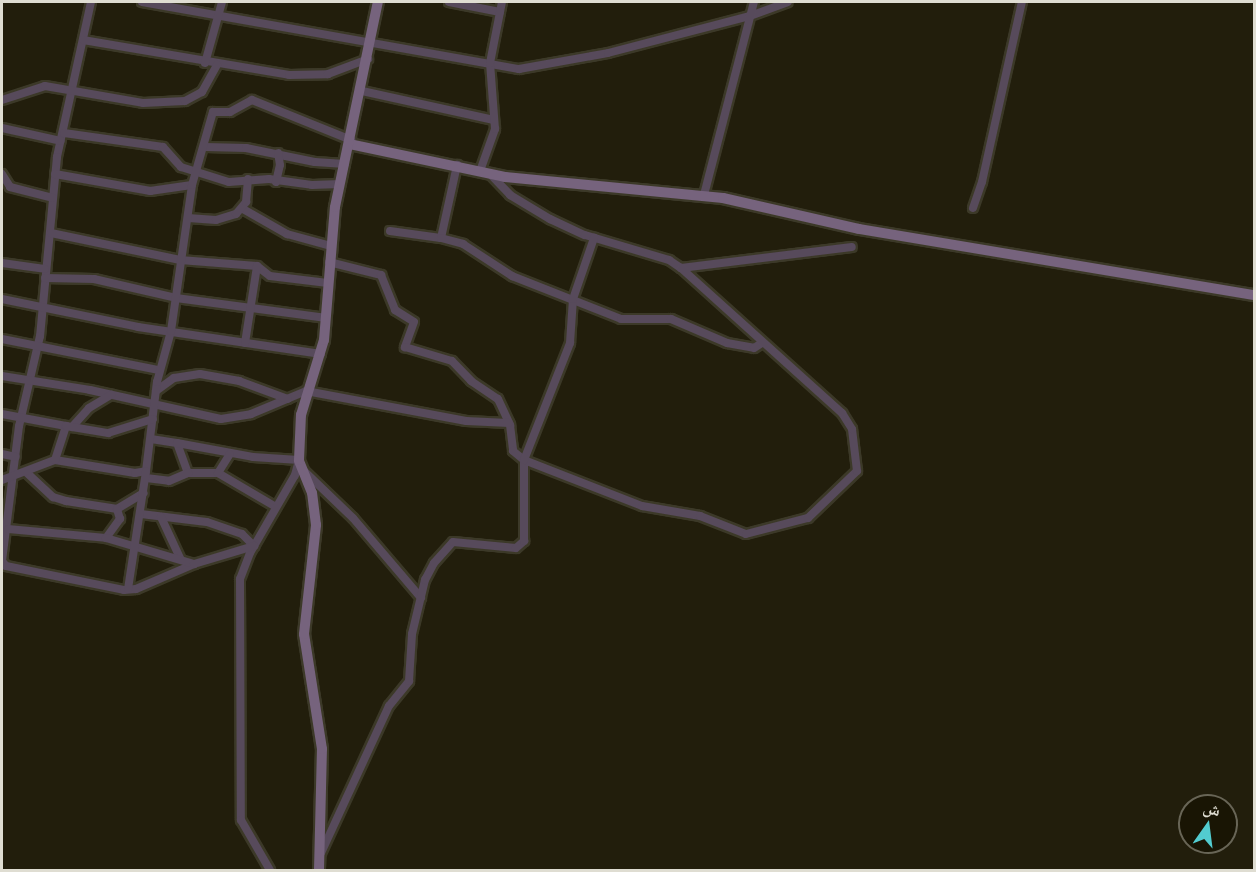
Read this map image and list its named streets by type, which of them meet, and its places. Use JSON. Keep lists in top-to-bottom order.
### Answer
{
  "north": "top"
}
